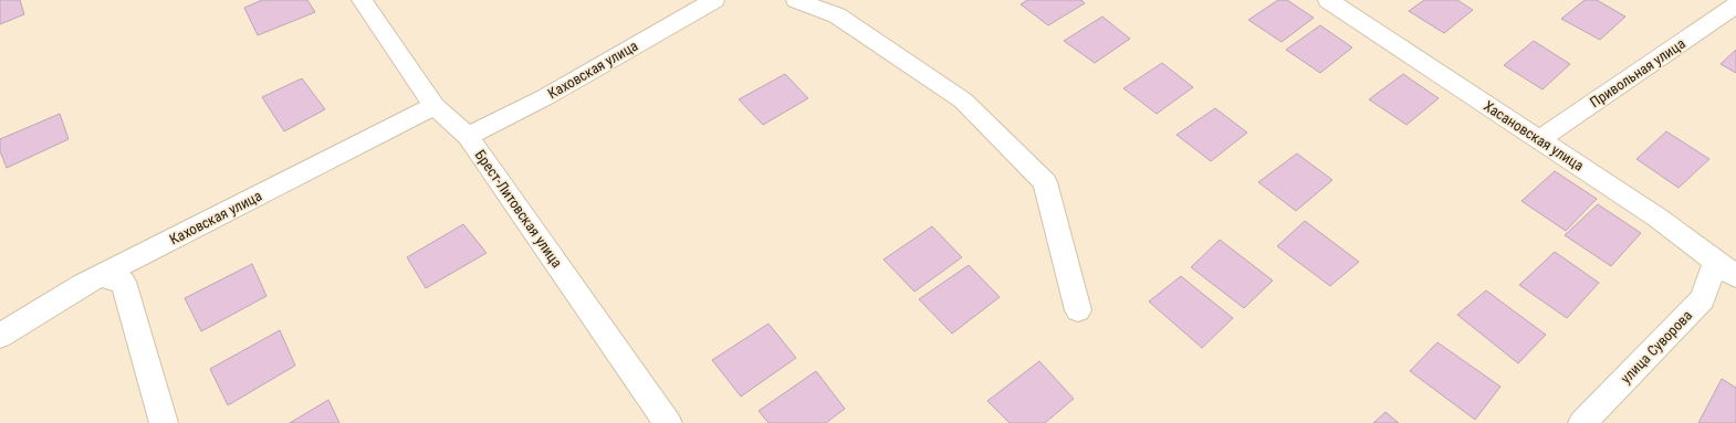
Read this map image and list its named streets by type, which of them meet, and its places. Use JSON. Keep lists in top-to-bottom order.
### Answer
{
  "streets": {
    "street": [
      "Каховская улица",
      "Привольная улица",
      "Хасановская улица",
      "Брест-Литовская улица",
      "улица Суворова"
    ]
  },
  "crossings": [
    ["Каховская улица", "Брест-Литовская улица"],
    ["Привольная улица", "Хасановская улица"],
    ["Хасановская улица", "улица Суворова"]
  ]
}
